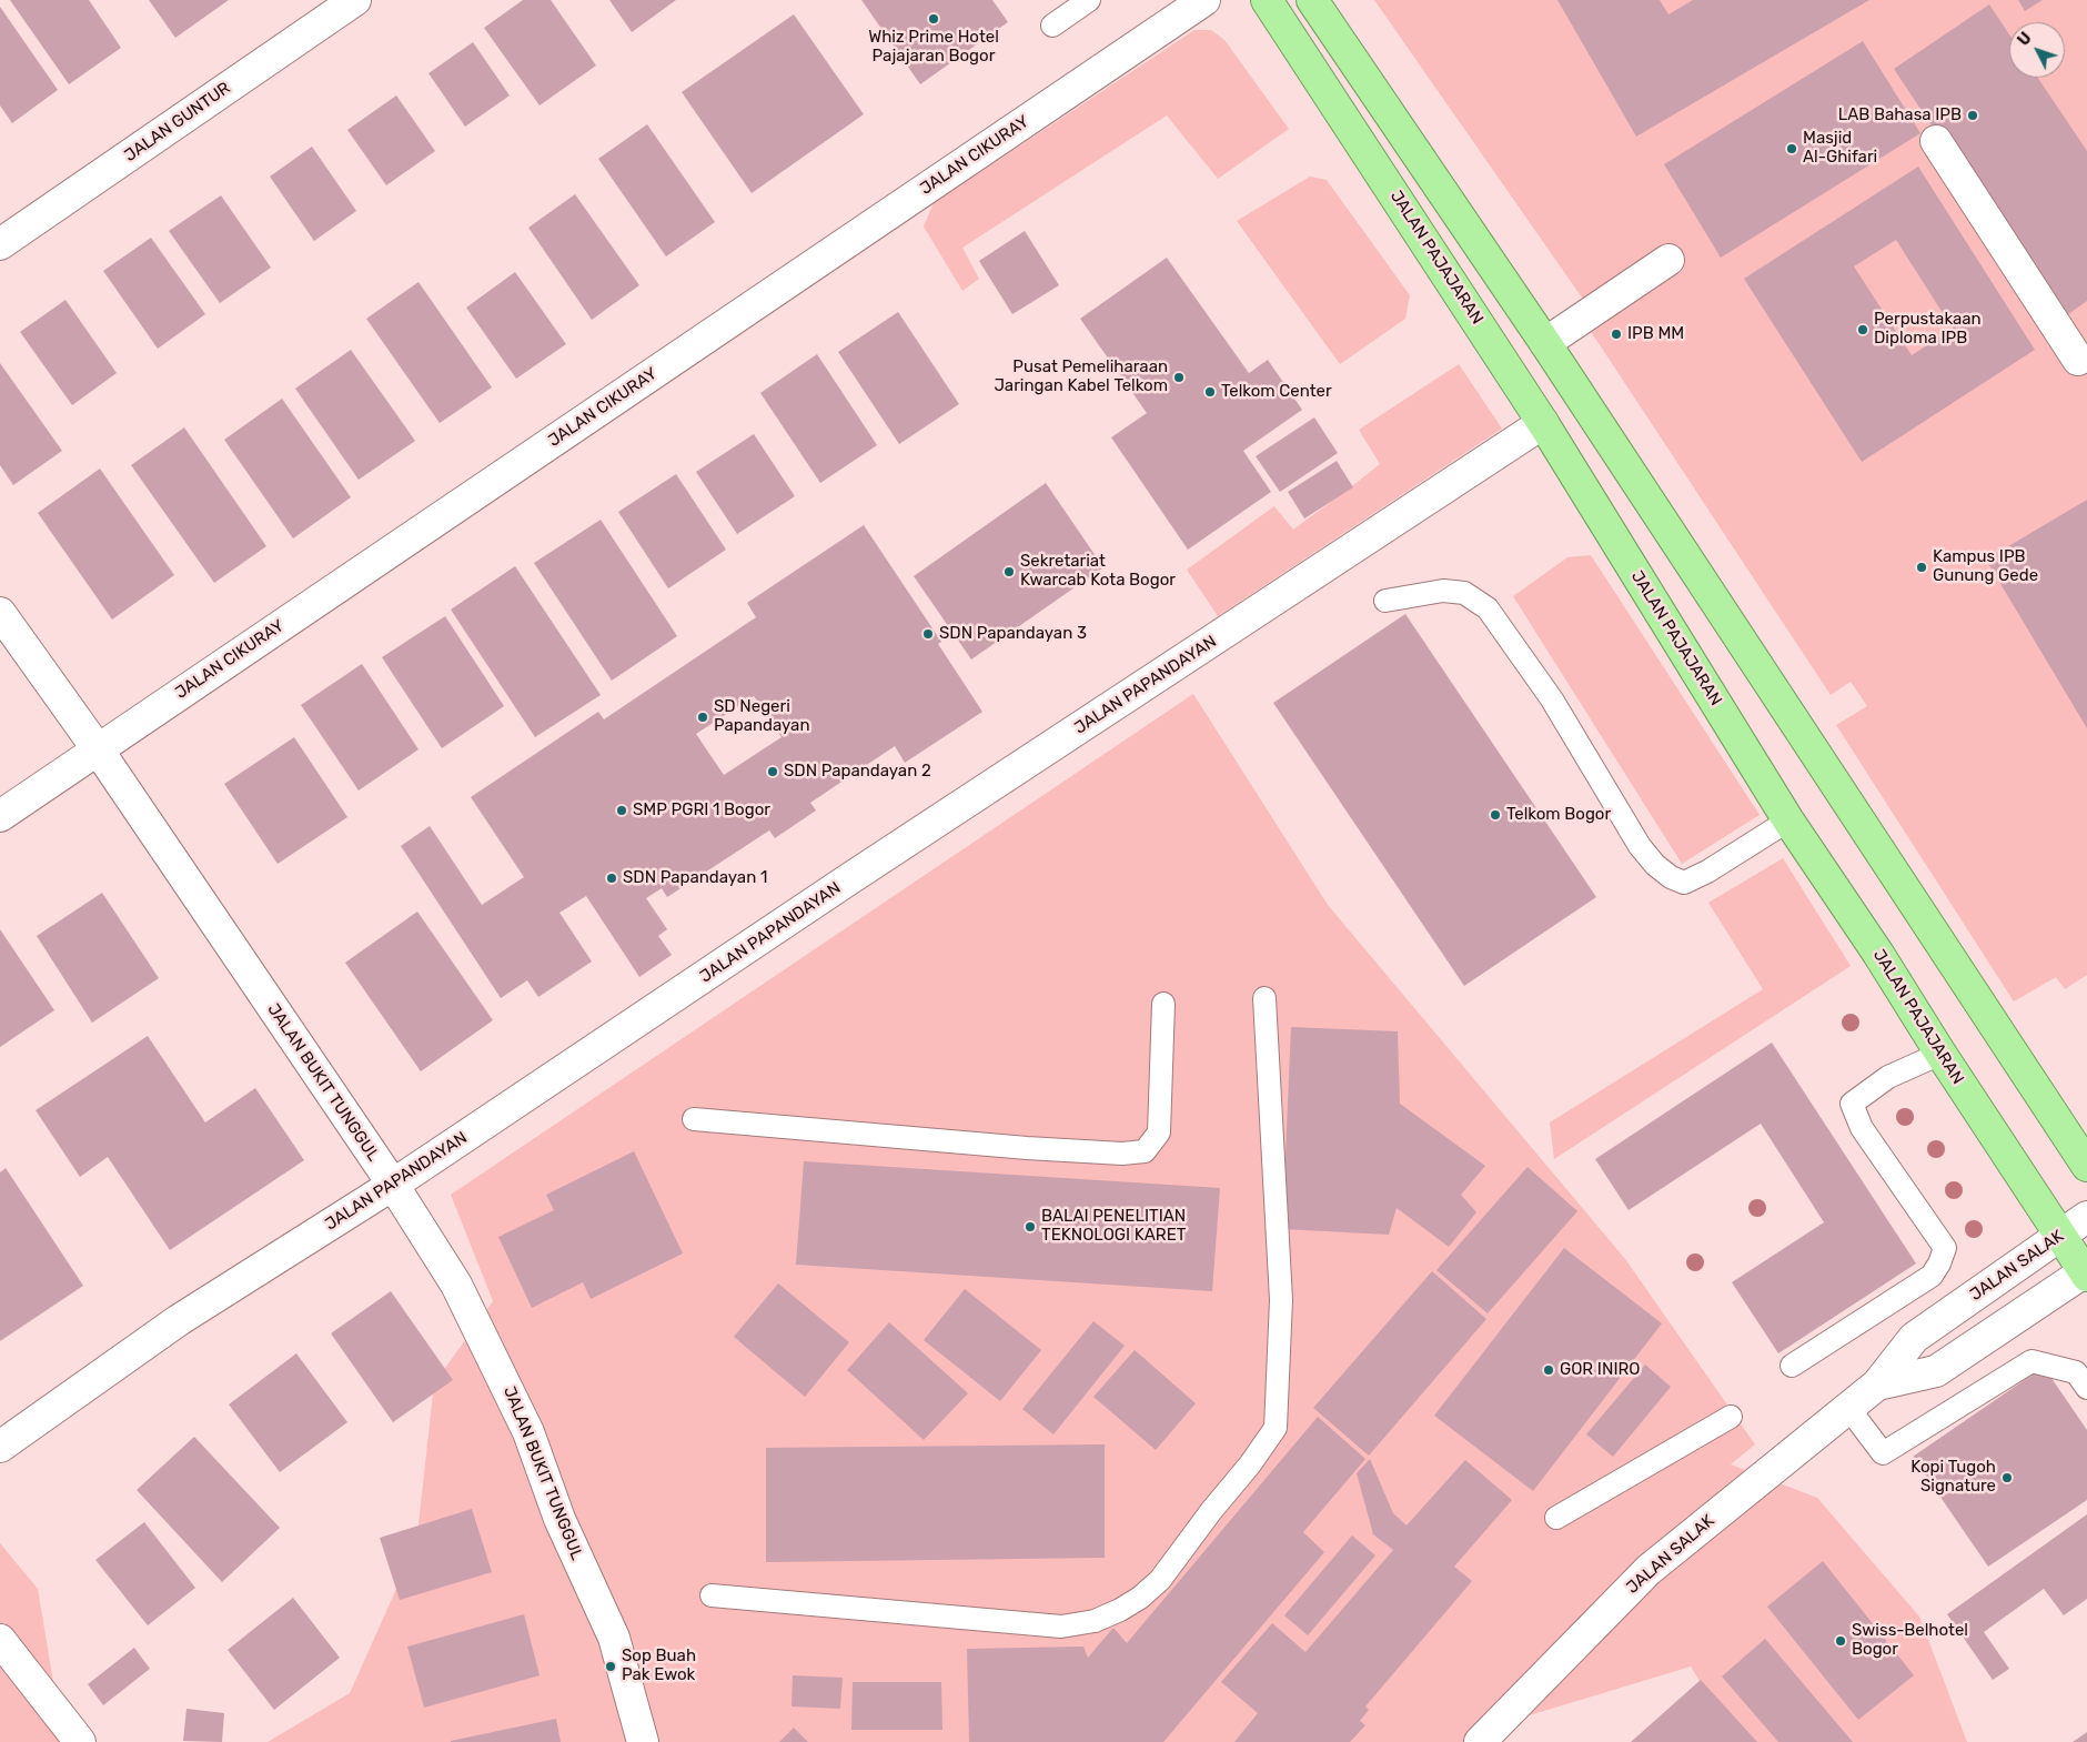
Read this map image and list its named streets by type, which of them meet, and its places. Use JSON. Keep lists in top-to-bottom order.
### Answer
{
  "streets": {
    "highway": ["JALAN PAJAJARAN"],
    "street": [
      "JALAN GUNTUR",
      "JALAN CIKURAY",
      "JALAN PAPANDAYAN",
      "JALAN BUKIT TUNGGUL",
      "JALAN SALAK"
    ]
  },
  "crossings": [
    ["JALAN CIKURAY", "JALAN BUKIT TUNGGUL"],
    ["JALAN PAJAJARAN", "JALAN PAPANDAYAN"],
    ["JALAN PAJAJARAN", "JALAN SALAK"],
    ["JALAN PAPANDAYAN", "JALAN BUKIT TUNGGUL"]
  ],
  "places": [
    "Whiz Prime Hotel Pajajaran Bogor",
    "LAB Bahasa IPB",
    "Masjid Al-Ghifari",
    "Perpustakaan Diploma IPB",
    "IPB MM",
    "Pusat Pemeliharaan Jaringan Kabel Telkom",
    "Telkom Center",
    "Kampus IPB Gunung Gede",
    "Sekretariat Kwarcab Kota Bogor",
    "SDN Papandayan 3",
    "SD Negeri Papandayan",
    "SDN Papandayan 2",
    "SMP PGRI 1 Bogor",
    "Telkom Bogor",
    "SDN Papandayan 1",
    "BALAI PENELITIAN TEKNOLOGI KARET",
    "GOR INIRO",
    "Kopi Tugoh Signature",
    "Swiss-Belhotel Bogor",
    "Sop Buah Pak Ewok"
  ],
  "north": "top left"
}
